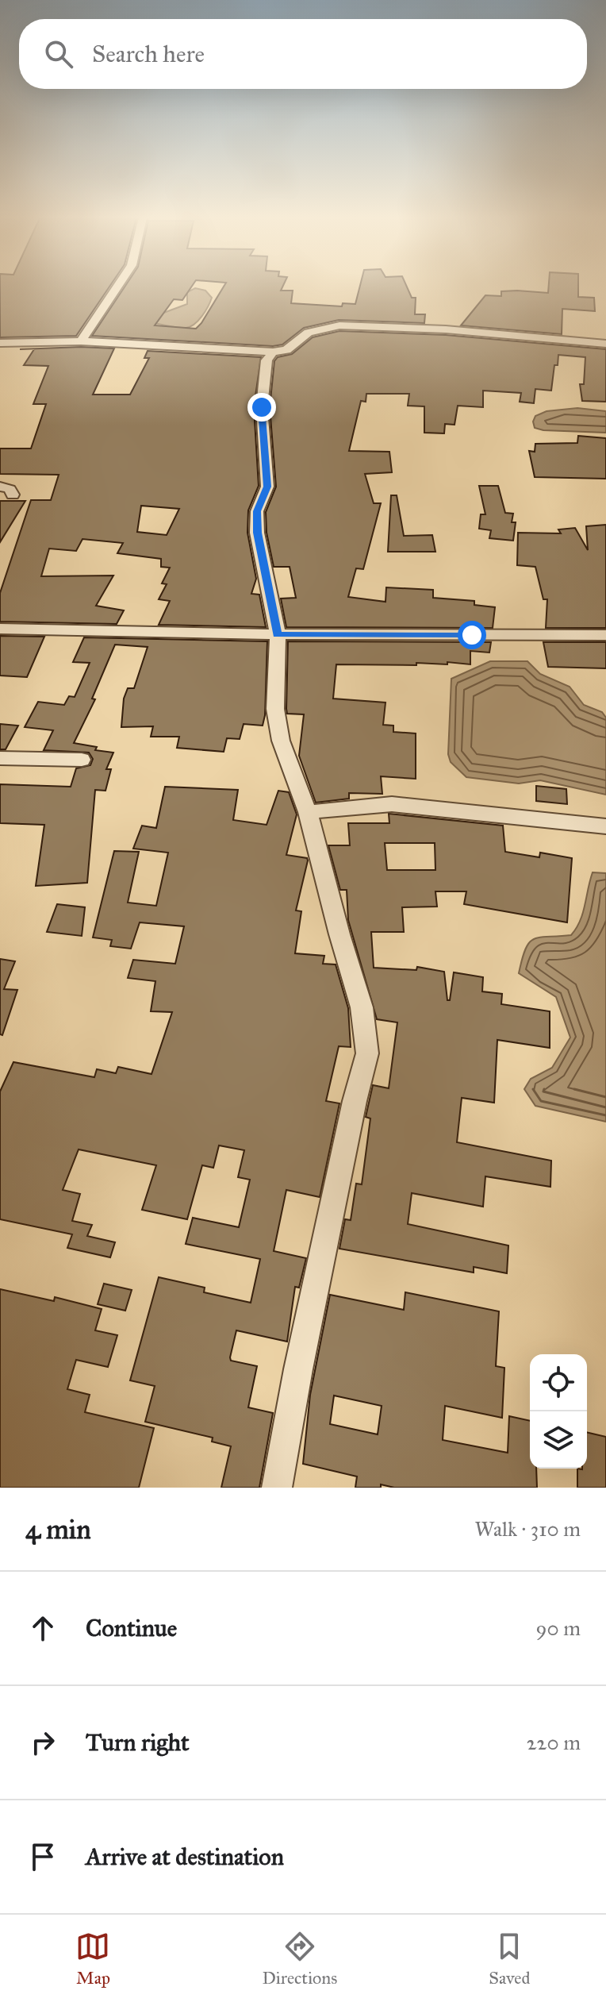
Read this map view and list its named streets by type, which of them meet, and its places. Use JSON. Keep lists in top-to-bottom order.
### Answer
{
  "page": {
    "search": "Search here",
    "heading": ["4 min", "Walk · 310 m"],
    "list": [
      ["Continue", "90 m"],
      ["Turn right", "220 m"],
      "Arrive at destination"
    ],
    "nav": ["Map", "Directions", "Saved"]
  }
}
